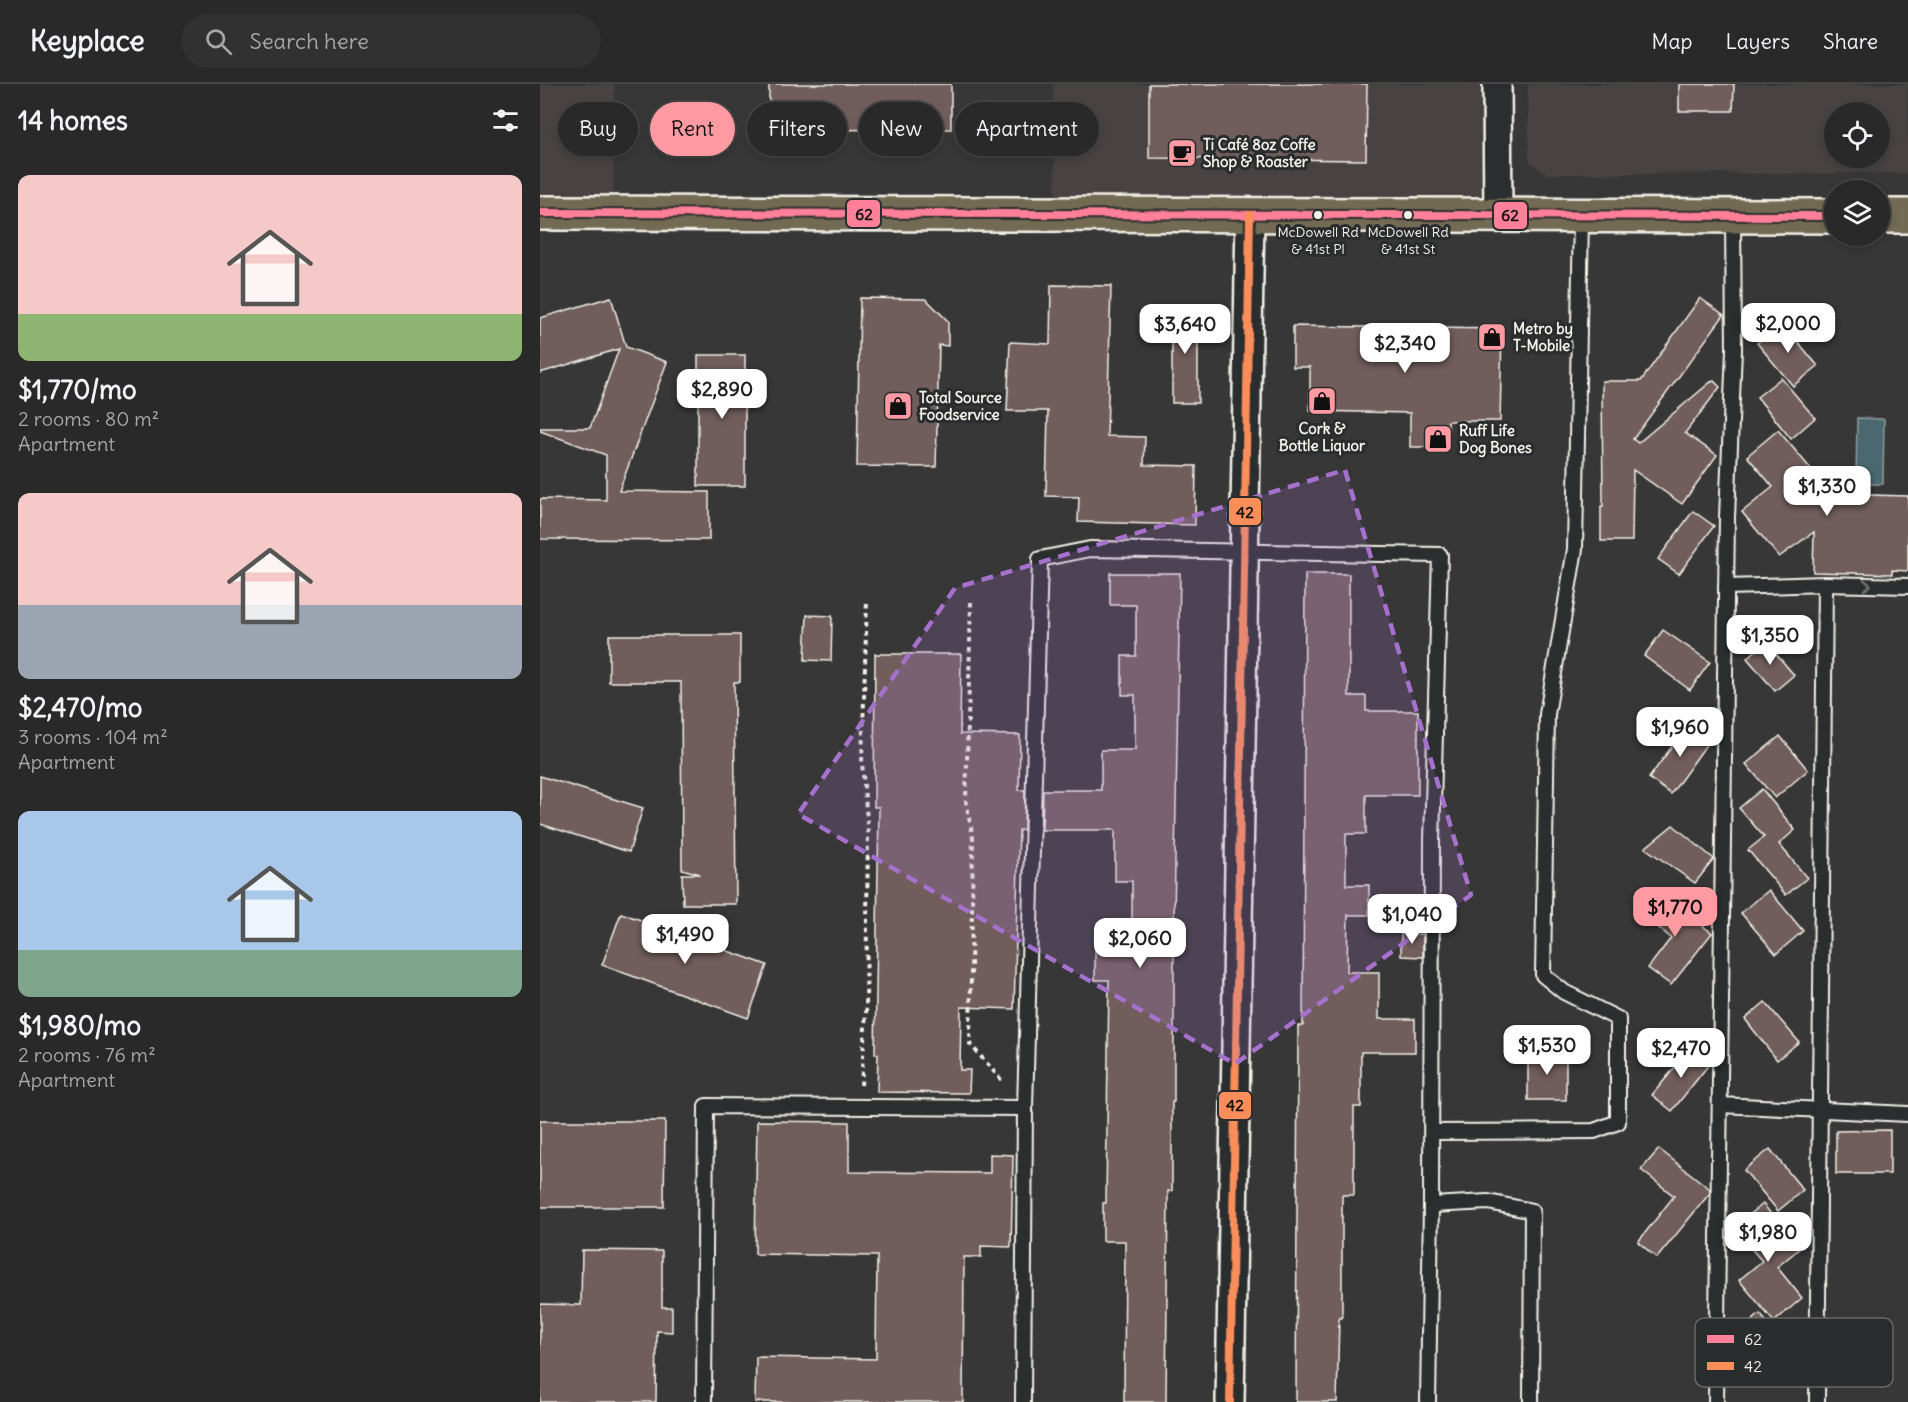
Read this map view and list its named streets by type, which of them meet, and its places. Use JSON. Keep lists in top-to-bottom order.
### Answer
{
  "places": {
    "cafe": ["Ti Café 8oz Coffe Shop & Roaster"],
    "other": ["McDowell Rd & 41st Pl", "McDowell Rd & 41st St"],
    "shop": [
      "Metro by T-Mobile",
      "Cork & Bottle Liquor",
      "Total Source Foodservice",
      "Ruff Life Dog Bones"
    ]
  },
  "lines": ["transit line 62", "transit line 42"],
  "legend": ["62", "42"],
  "page": {
    "header": "Keyplace",
    "search": "Search here",
    "nav": ["Map", "Layers", "Share"],
    "heading": "14 homes",
    "chip": [
      "Buy",
      "Rent",
      "Filters",
      "New",
      "Apartment"
    ],
    "list": [
      {
        "name": "$1,770/mo",
        "note": "2 rooms · 80 m² · Apartment"
      },
      {
        "name": "$2,470/mo",
        "note": "3 rooms · 104 m² · Apartment"
      },
      {
        "name": "$1,980/mo",
        "note": "2 rooms · 76 m² · Apartment"
      }
    ],
    "price": [
      "$2,000",
      "$3,640",
      "$2,340",
      "$2,890",
      "$1,330",
      "$1,350",
      "$1,960",
      "$1,770",
      "$1,040",
      "$1,490",
      "$2,060",
      "$1,530",
      "$2,470",
      "$1,980"
    ]
  }
}
